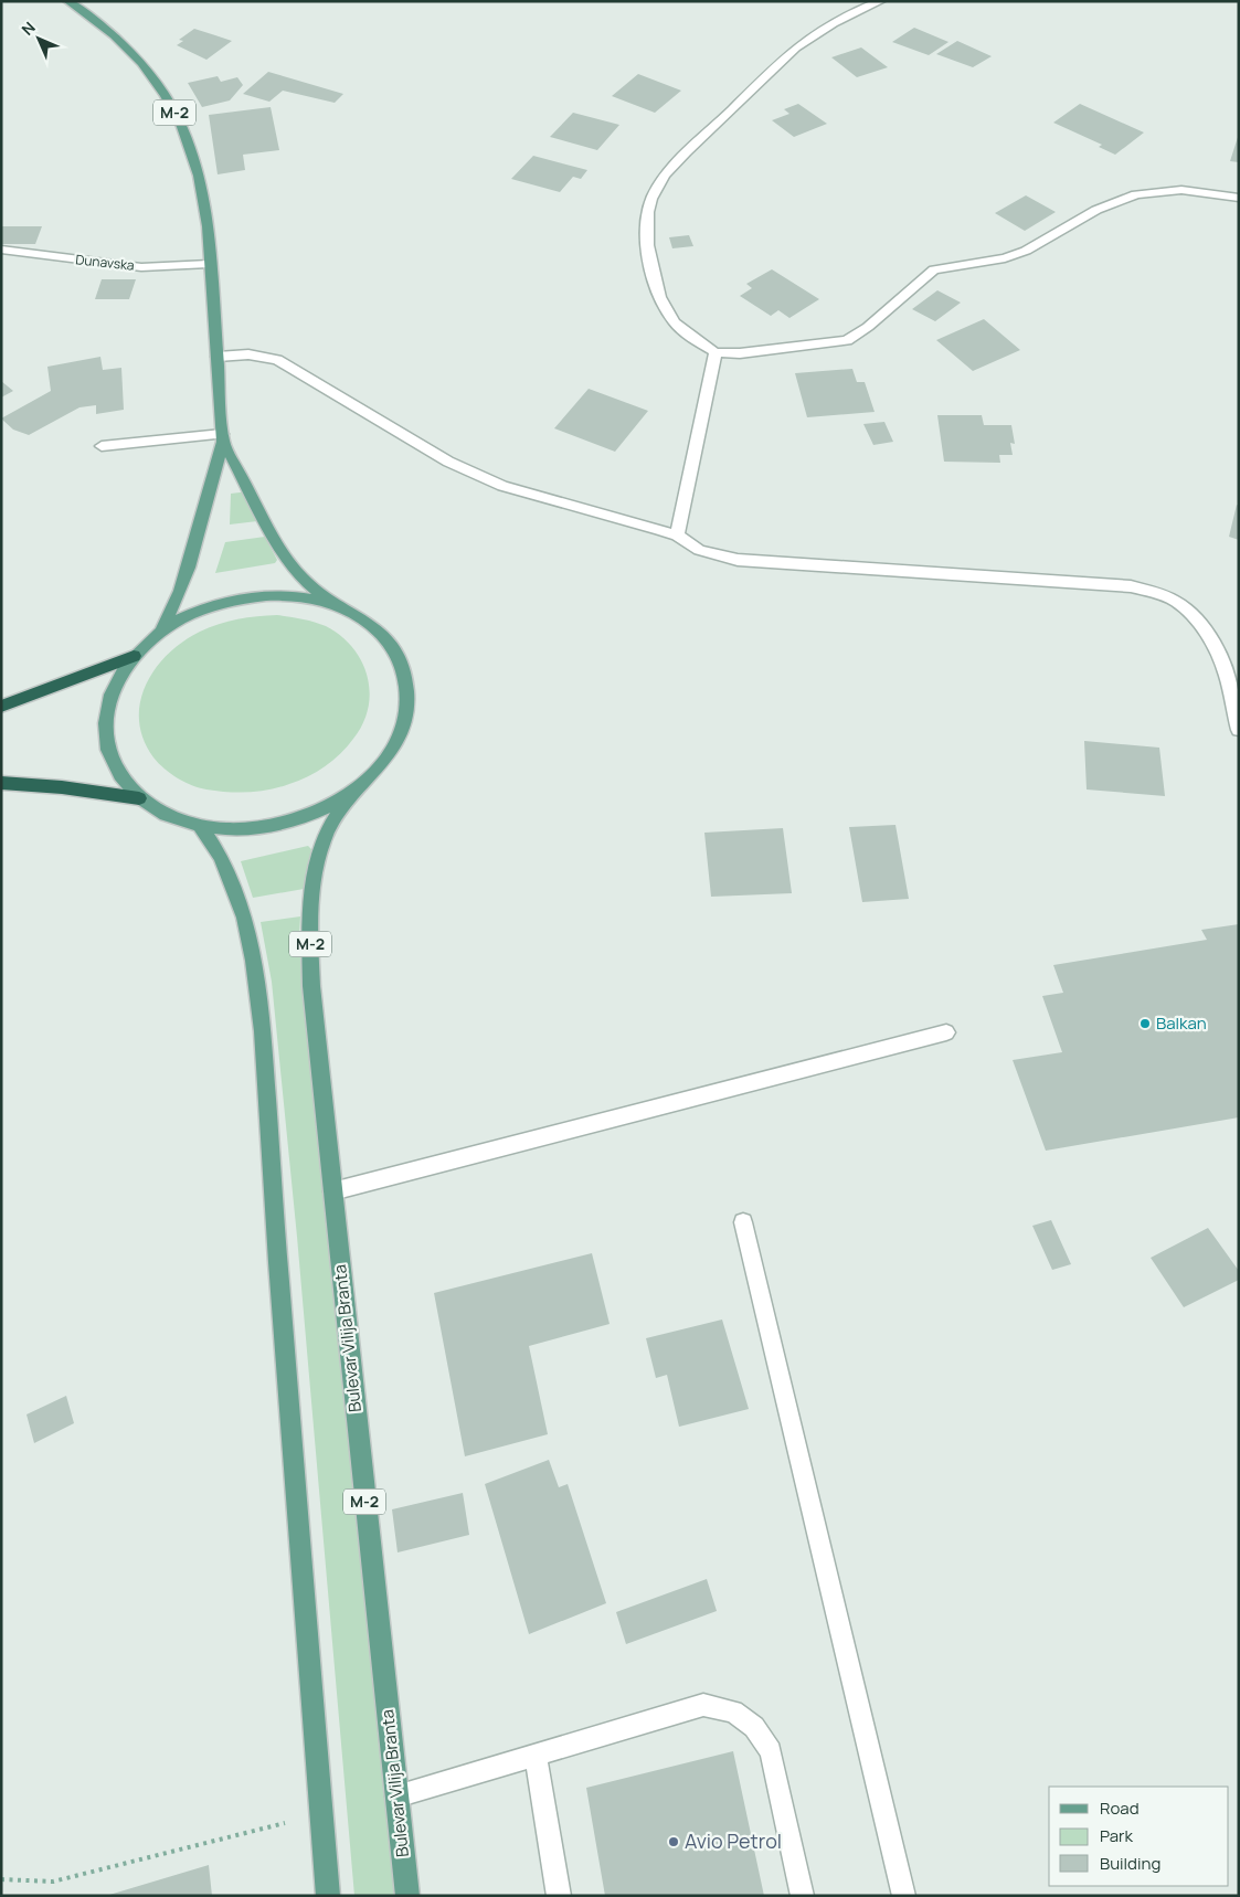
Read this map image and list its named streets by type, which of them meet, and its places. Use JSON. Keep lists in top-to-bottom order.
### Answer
{
  "streets": {
    "main road": ["M-2", "Bulevar Vilija Branta"],
    "street": ["Dunavska"]
  },
  "crossings": [
    ["M-2", "Dunavska"],
    ["M-2", "Bulevar Vilija Branta"]
  ],
  "places": ["Balkan", "Avio Petrol"],
  "legend": ["Road", "Park", "Building"],
  "north": "top left"
}
